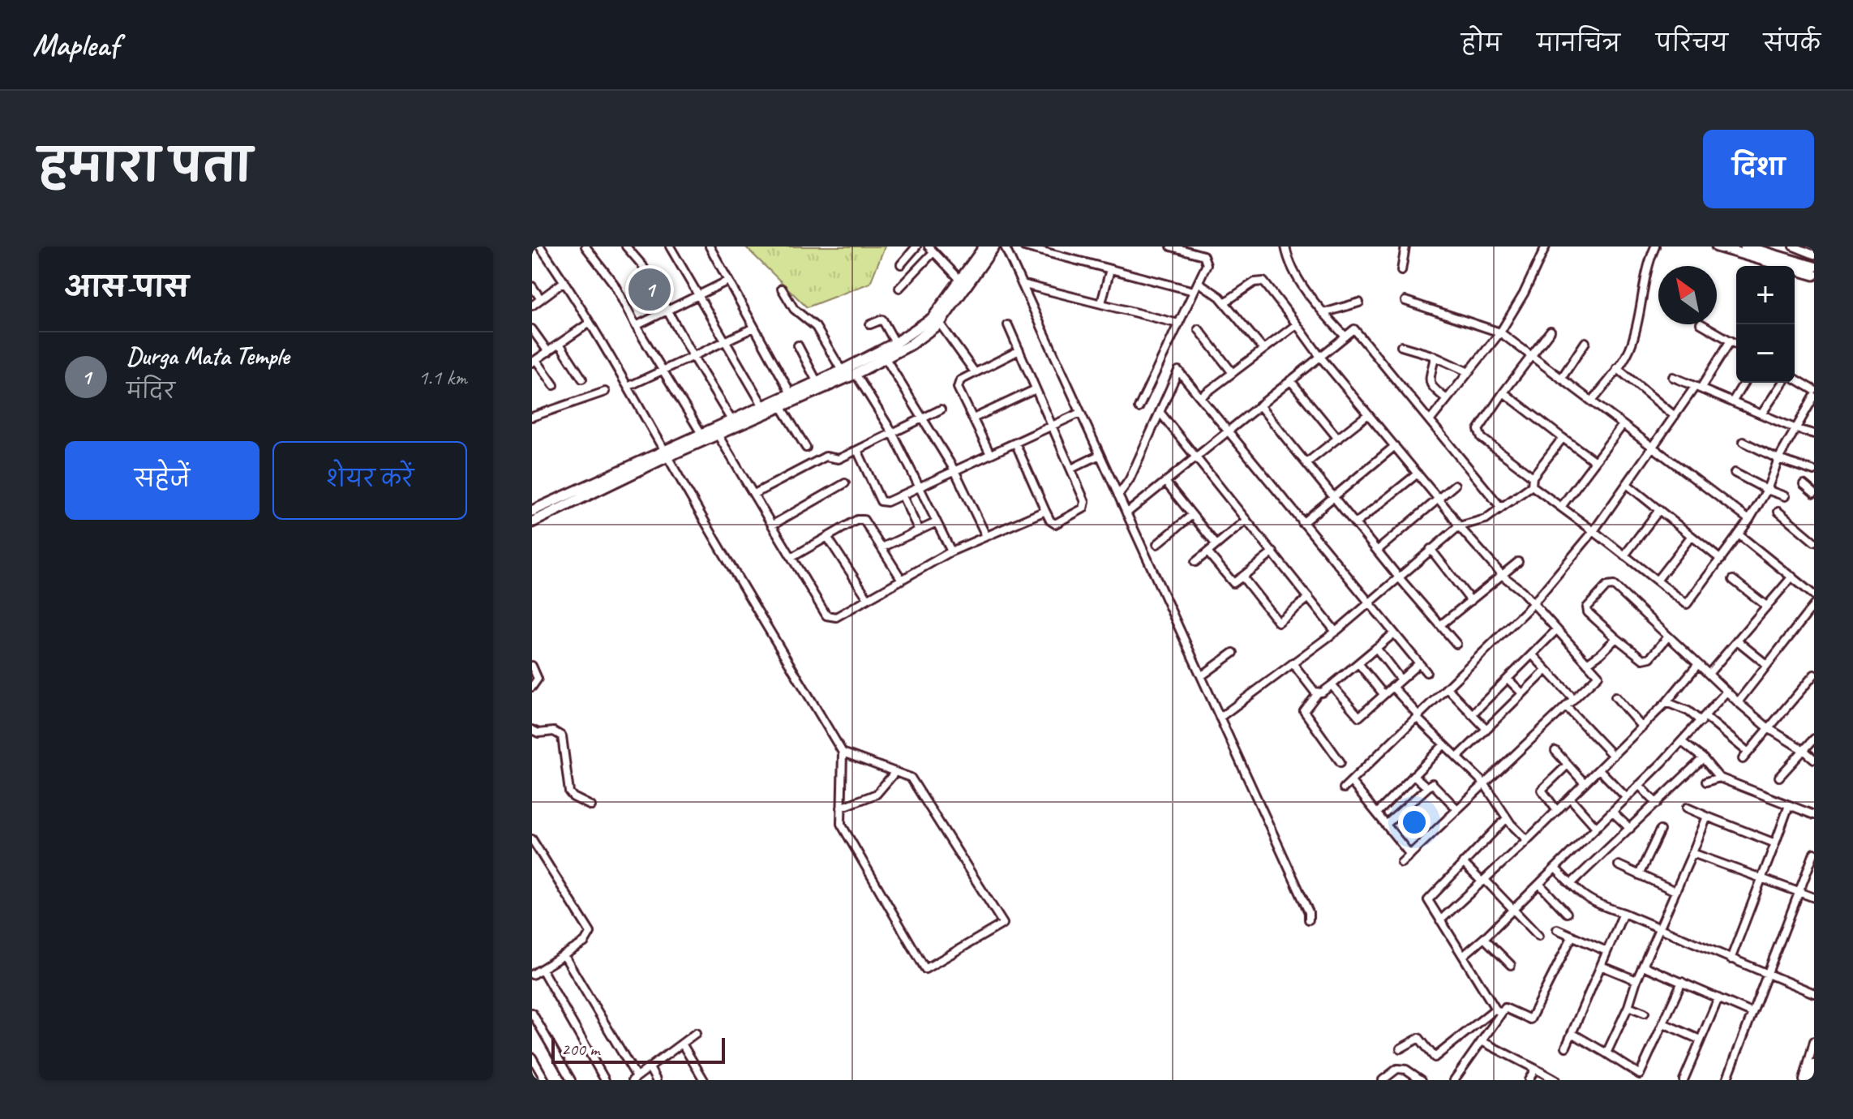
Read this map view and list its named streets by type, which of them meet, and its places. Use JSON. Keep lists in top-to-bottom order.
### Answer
{
  "scale_bar": "200 m",
  "north": "top left",
  "page": {
    "header": "Mapleaf",
    "nav": [
      "होम",
      "मानचित्र",
      "परिचय",
      "संपर्क"
    ],
    "title": "हमारा पता",
    "buttons": [
      "दिशा",
      ["सहेजें", "शेयर करें"]
    ],
    "heading": "आस-पास",
    "pins": "1",
    "map_buttons": ["+", "−"],
    "list": [
      {
        "mark": "1",
        "name": "Durga Mata Temple",
        "note": "मंदिर",
        "value": "1.1 km"
      }
    ],
    "scale": "200 m"
  }
}
